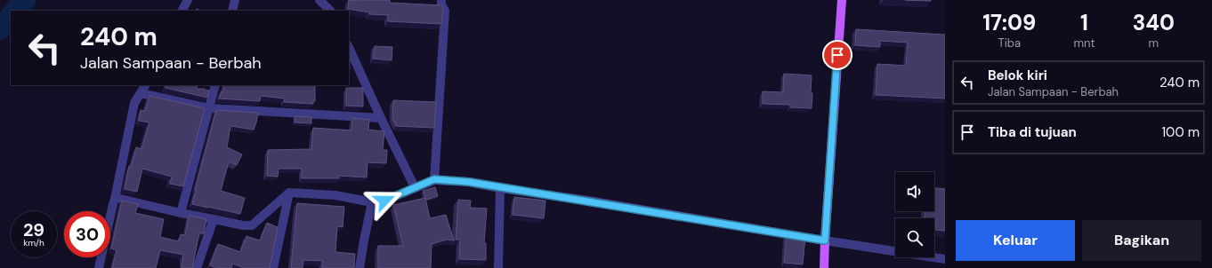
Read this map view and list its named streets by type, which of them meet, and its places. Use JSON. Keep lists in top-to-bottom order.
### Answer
{
  "page": {
    "eta": [
      "17:09",
      "Tiba",
      "1",
      "mnt",
      "340",
      "m"
    ],
    "turn": ["240 m", "Jalan Sampaan - Berbah"],
    "list": [
      {
        "name": "Belok kiri",
        "note": "Jalan Sampaan - Berbah",
        "value": "240 m"
      },
      {
        "name": "Tiba di tujuan",
        "value": "100 m"
      }
    ],
    "speed": "29 km/h",
    "limit": "30",
    "buttons": ["Keluar", "Bagikan"]
  }
}
